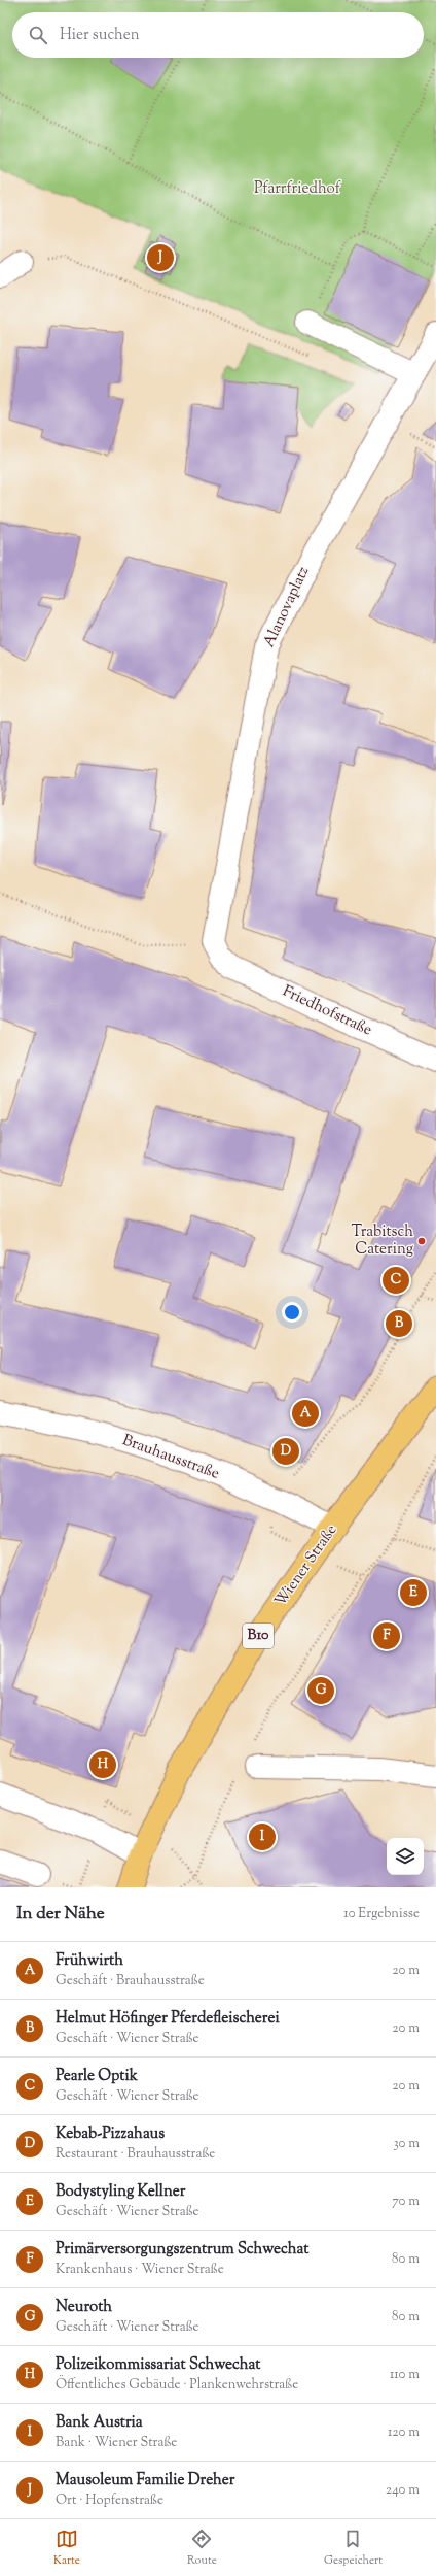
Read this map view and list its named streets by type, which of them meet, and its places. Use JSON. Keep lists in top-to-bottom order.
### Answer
{
  "streets": {
    "main road": ["Wiener Straße", "B10"],
    "street": ["Alanovaplatz", "Friedhofstraße", "Brauhausstraße"]
  },
  "crossings": [
    ["Alanovaplatz", "Friedhofstraße"],
    ["Brauhausstraße", "Wiener Straße"]
  ],
  "parks": ["Pfarrfriedhof"],
  "places": ["Trabitsch Catering"],
  "page": {
    "search": "Hier suchen",
    "pins": [
      "J",
      "C",
      "B",
      "A",
      "D",
      "E",
      "F",
      "G",
      "H",
      "I"
    ],
    "heading": ["In der Nähe", "10 Ergebnisse"],
    "list": [
      {
        "mark": "A",
        "name": "Frühwirth",
        "note": "Geschäft · Brauhausstraße",
        "value": "20 m"
      },
      {
        "mark": "B",
        "name": "Helmut Höfinger Pferdefleischerei",
        "note": "Geschäft · Wiener Straße",
        "value": "20 m"
      },
      {
        "mark": "C",
        "name": "Pearle Optik",
        "note": "Geschäft · Wiener Straße",
        "value": "20 m"
      },
      {
        "mark": "D",
        "name": "Kebab-Pizzahaus",
        "note": "Restaurant · Brauhausstraße",
        "value": "30 m"
      },
      {
        "mark": "E",
        "name": "Bodystyling Kellner",
        "note": "Geschäft · Wiener Straße",
        "value": "70 m"
      },
      {
        "mark": "F",
        "name": "Primärversorgungszentrum Schwechat",
        "note": "Krankenhaus · Wiener Straße",
        "value": "80 m"
      },
      {
        "mark": "G",
        "name": "Neuroth",
        "note": "Geschäft · Wiener Straße",
        "value": "80 m"
      },
      {
        "mark": "H",
        "name": "Polizeikommissariat Schwechat",
        "note": "Öffentliches Gebäude · Plankenwehrstraße",
        "value": "110 m"
      },
      {
        "mark": "I",
        "name": "Bank Austria",
        "note": "Bank · Wiener Straße",
        "value": "120 m"
      },
      {
        "mark": "J",
        "name": "Mausoleum Familie Dreher",
        "note": "Ort · Hopfenstraße",
        "value": "240 m"
      }
    ],
    "nav": ["Karte", "Route", "Gespeichert"]
  }
}
